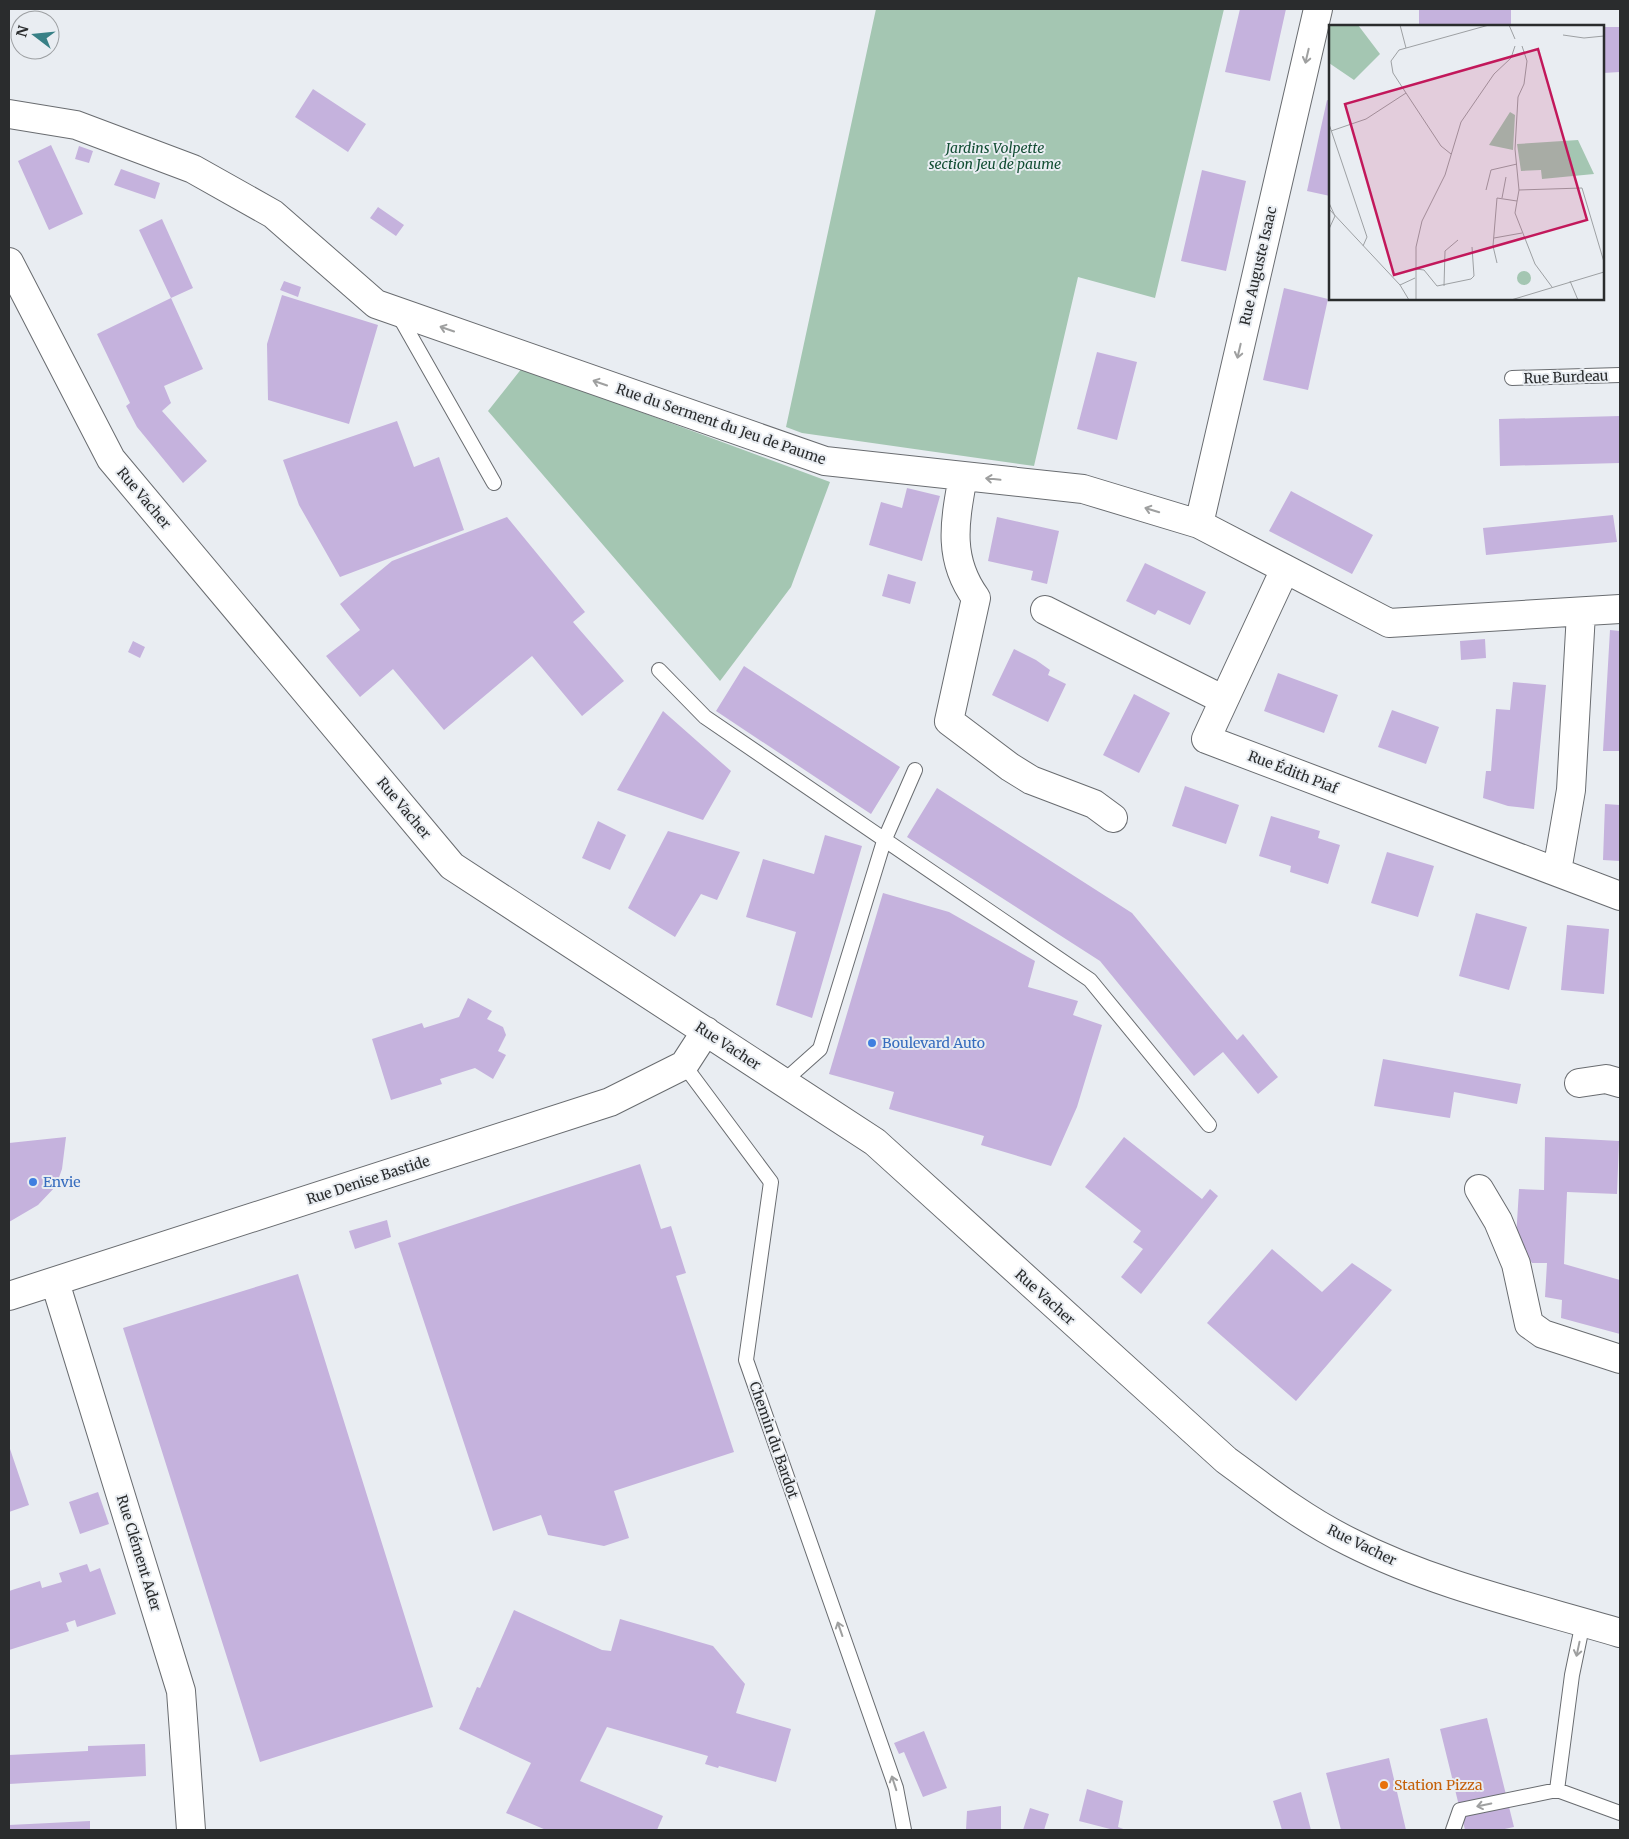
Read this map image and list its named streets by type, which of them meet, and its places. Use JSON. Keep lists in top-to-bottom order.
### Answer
{
  "streets": {
    "street": [
      "Rue Auguste Isaac",
      "Rue du Serment du Jeu de Paume",
      "Rue Vacher",
      "Rue Édith Piaf",
      "Rue Denise Bastide",
      "Rue Clément Ader"
    ],
    "lane": ["Rue Burdeau", "Chemin du Bardot"]
  },
  "crossings": [
    ["Rue Auguste Isaac", "Rue du Serment du Jeu de Paume"],
    ["Rue du Serment du Jeu de Paume", "Rue Édith Piaf"],
    ["Rue Denise Bastide", "Chemin du Bardot"],
    ["Rue Denise Bastide", "Rue Clément Ader"]
  ],
  "one_way": ["Rue Auguste Isaac", "Rue du Serment du Jeu de Paume", "Chemin du Bardot"],
  "parks": ["Jardins Volpette section Jeu de paume"],
  "places": ["Boulevard Auto", "Envie", "Station Pizza"],
  "north": "left"
}
